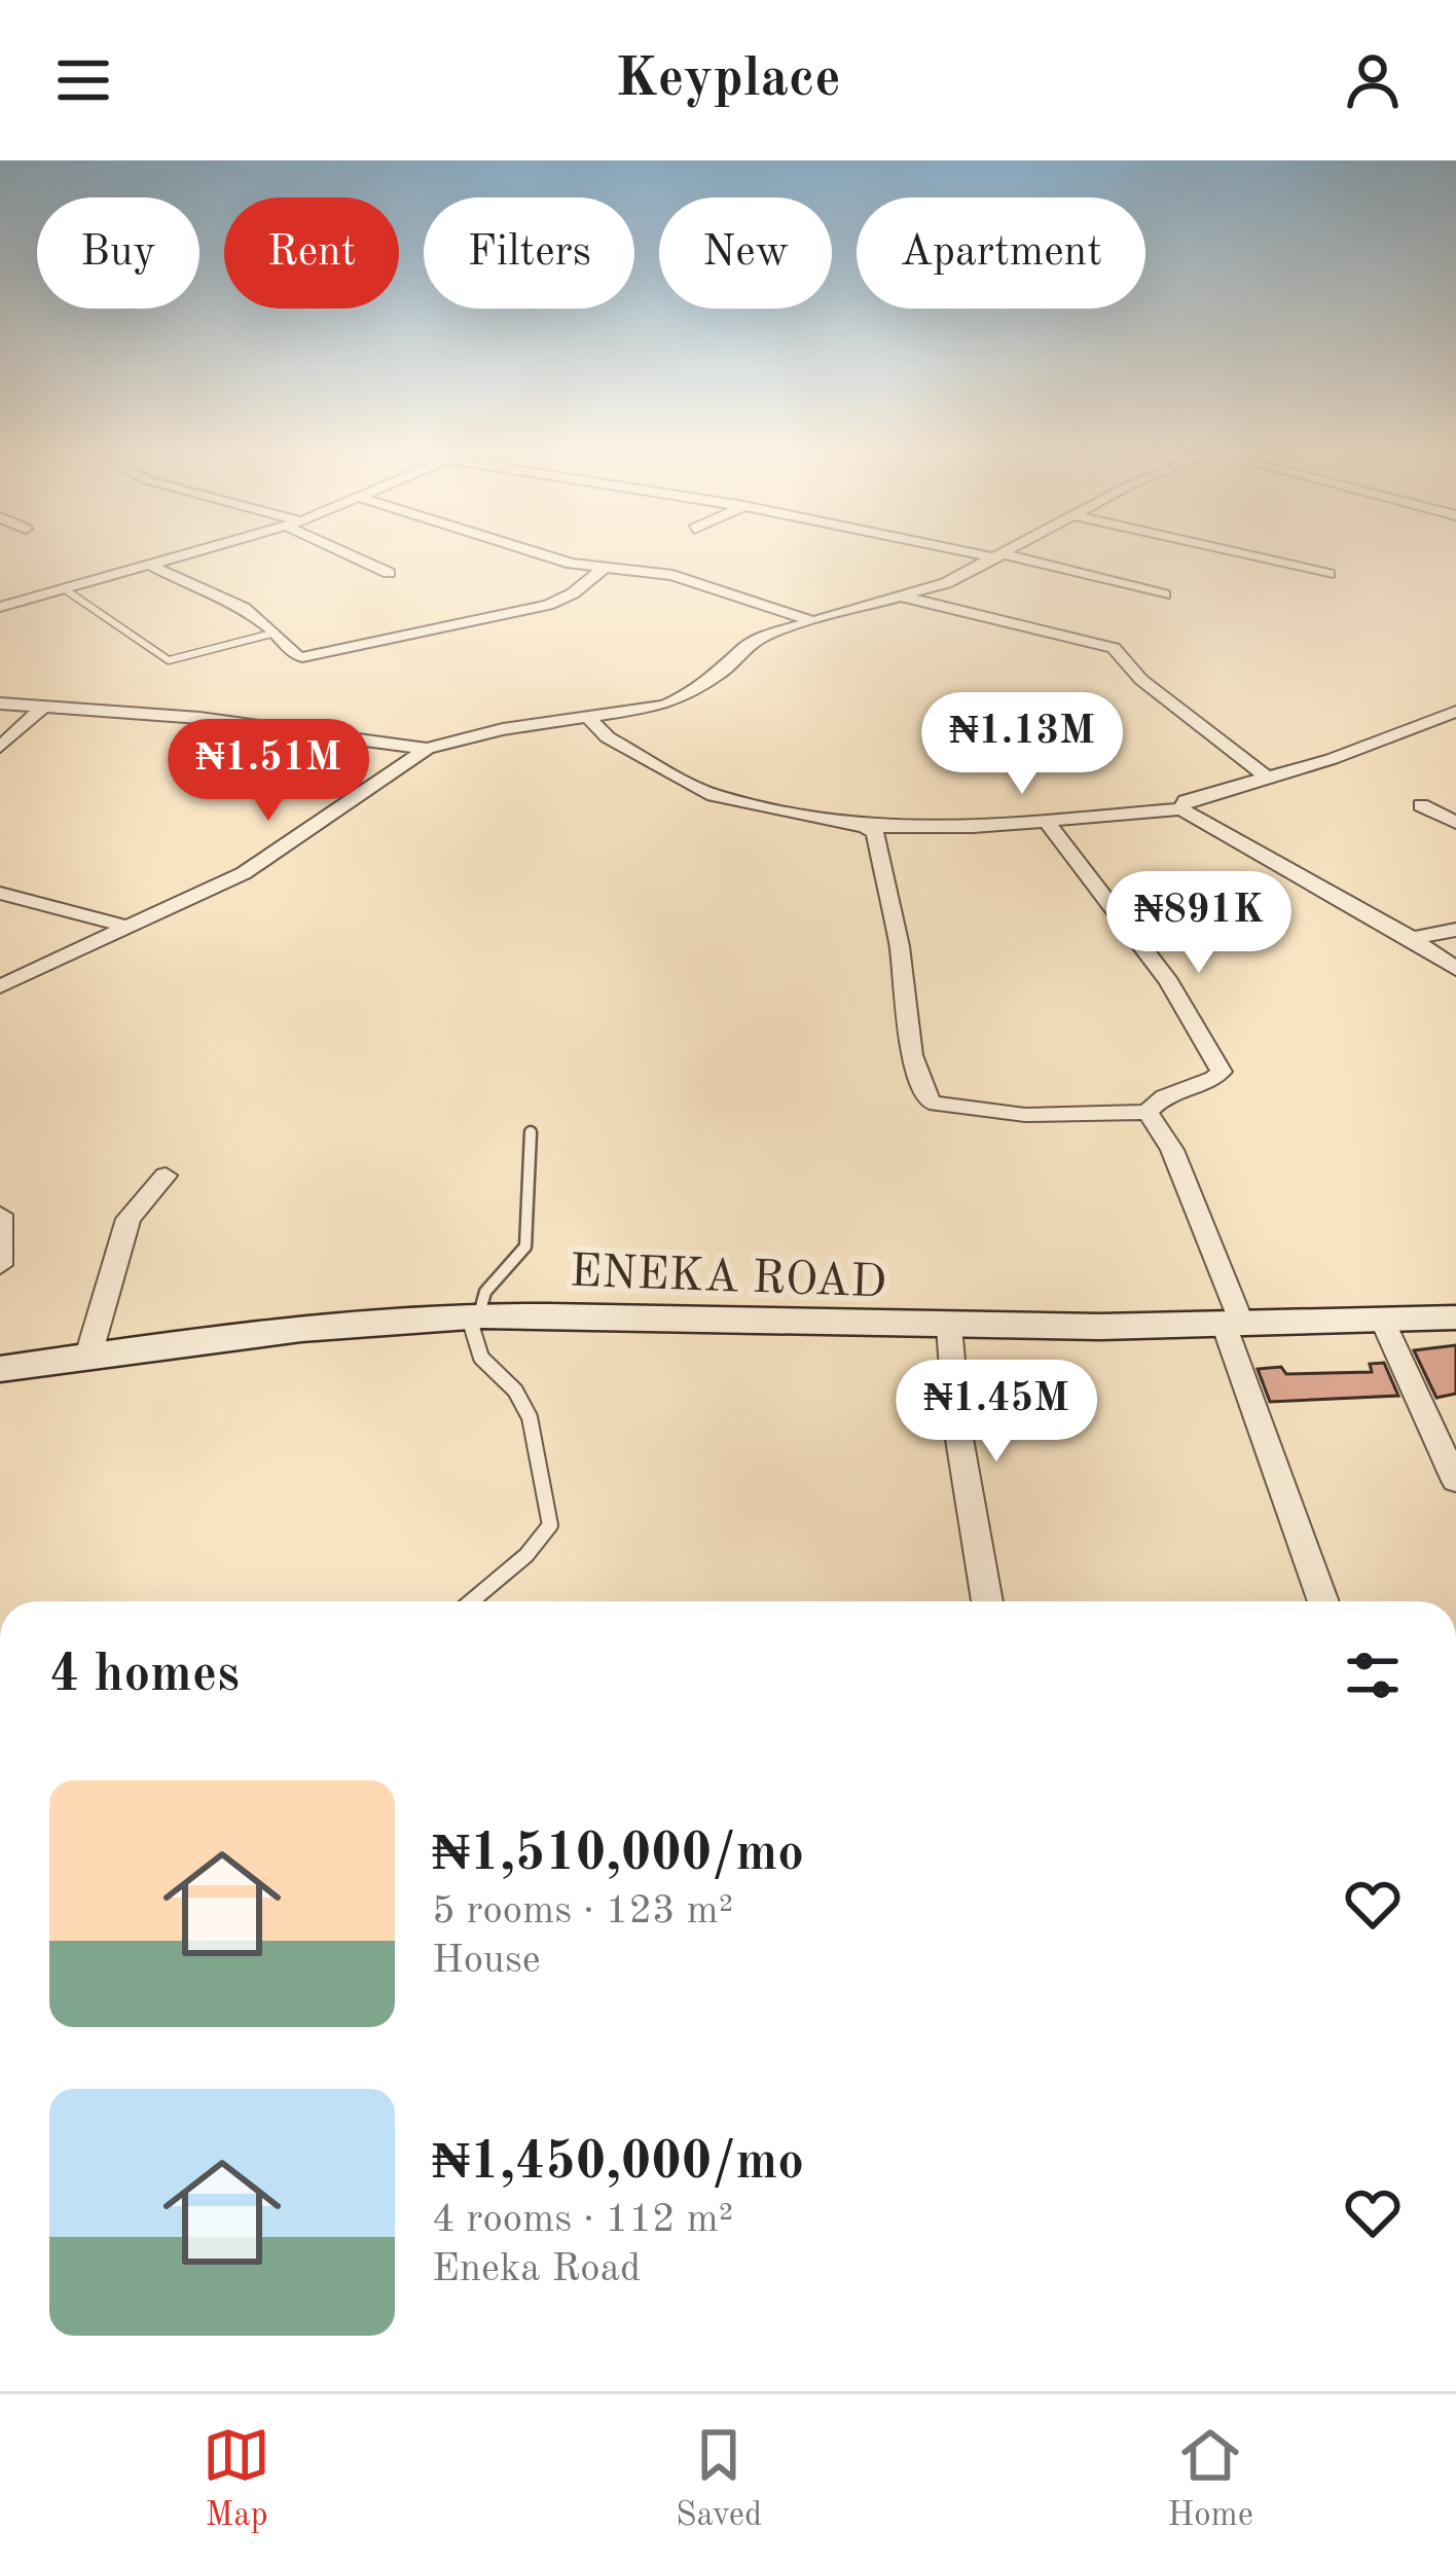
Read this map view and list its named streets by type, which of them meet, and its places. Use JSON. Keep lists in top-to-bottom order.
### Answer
{
  "streets": {
    "main road": ["ENEKA ROAD"]
  },
  "page": {
    "header": "Keyplace",
    "chip": [
      "Buy",
      "Rent",
      "Filters",
      "New",
      "Apartment"
    ],
    "price": [
      "₦1.13M",
      "₦1.51M",
      "₦891K",
      "₦1.45M"
    ],
    "heading": "4 homes",
    "list": [
      {
        "name": "₦1,510,000/mo",
        "note": "5 rooms · 123 m² · House"
      },
      {
        "name": "₦1,450,000/mo",
        "note": "4 rooms · 112 m² · Eneka Road"
      }
    ],
    "tabs": ["Map", "Saved", "Home"]
  }
}
